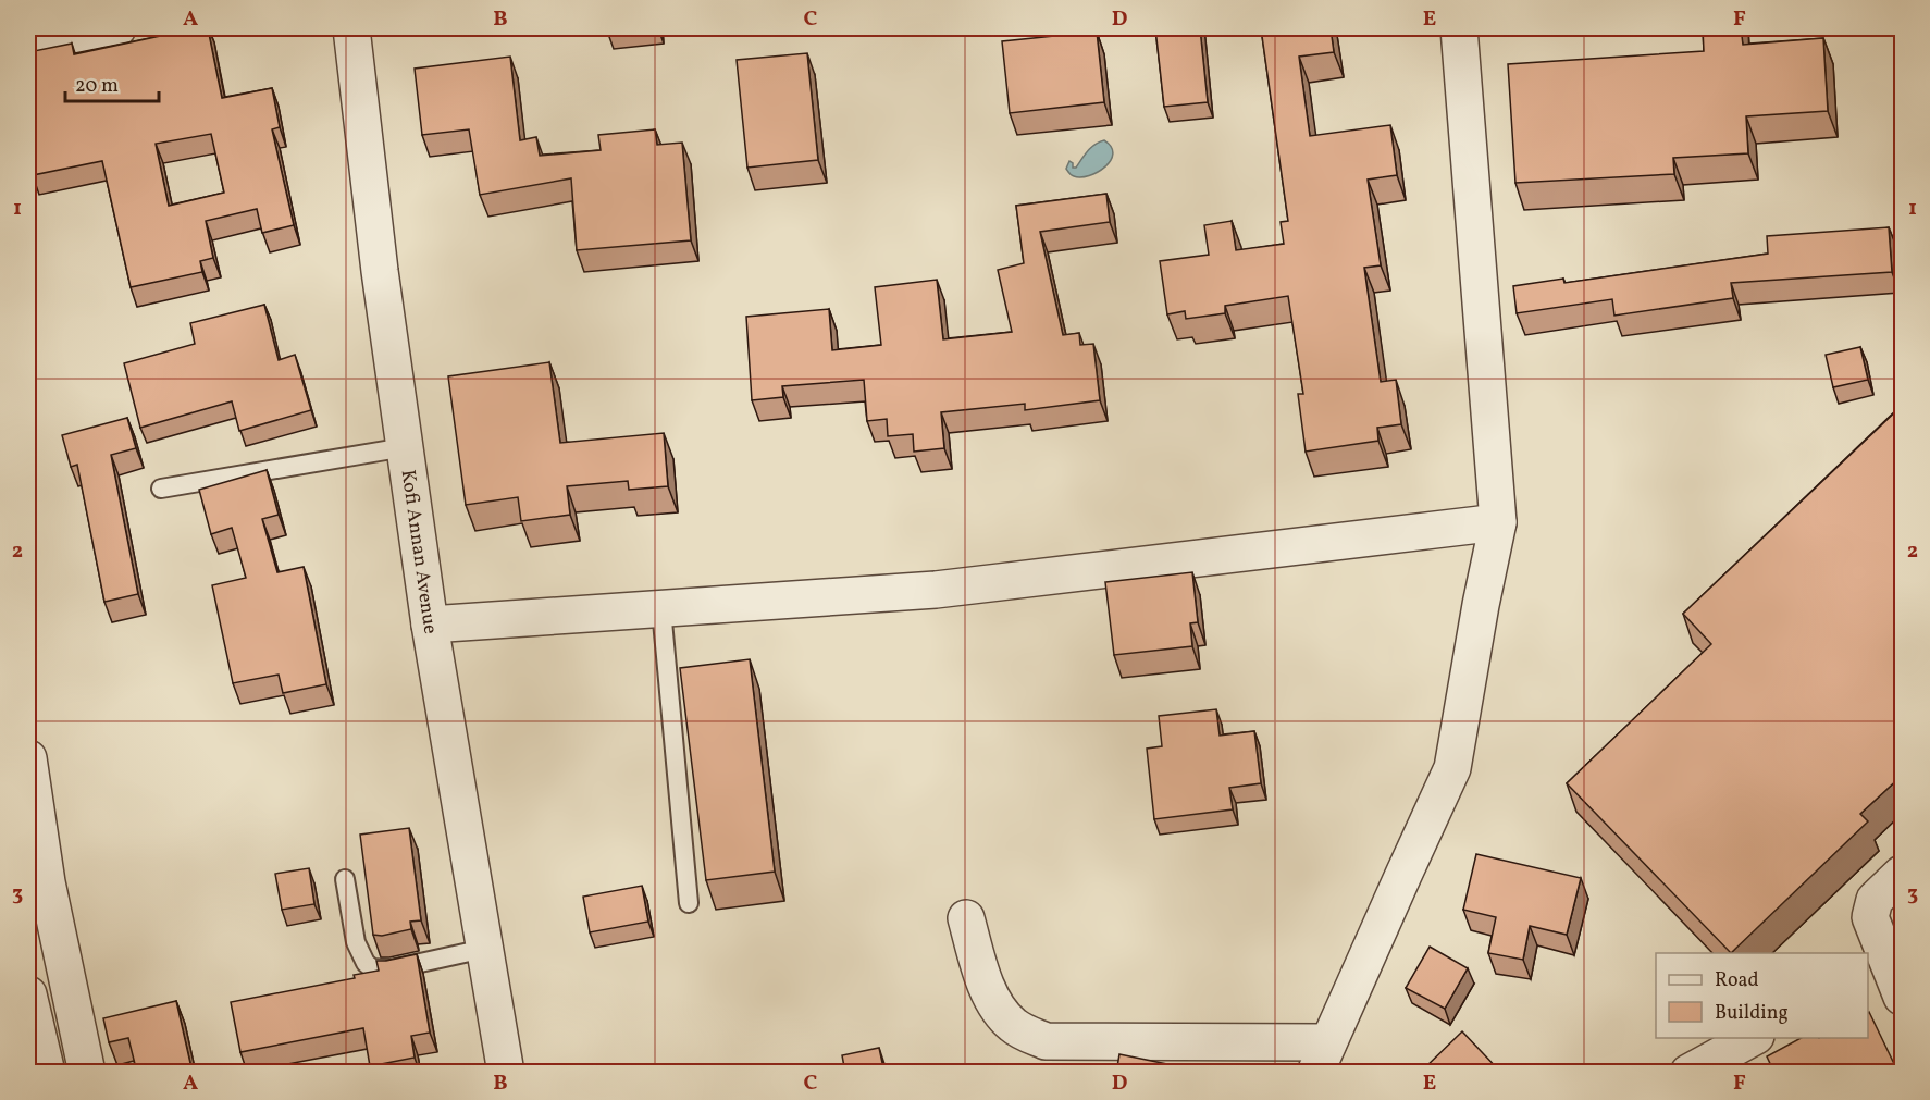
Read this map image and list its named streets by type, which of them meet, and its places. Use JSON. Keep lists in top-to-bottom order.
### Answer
{
  "streets": {
    "street": ["Kofi Annan Avenue"]
  },
  "legend": ["Road", "Building"],
  "scale_bar": "20 m",
  "grid": {
    "columns": [
      "A",
      "B",
      "C",
      "D",
      "E",
      "F"
    ],
    "rows": ["1", "2", "3"]
  }
}
